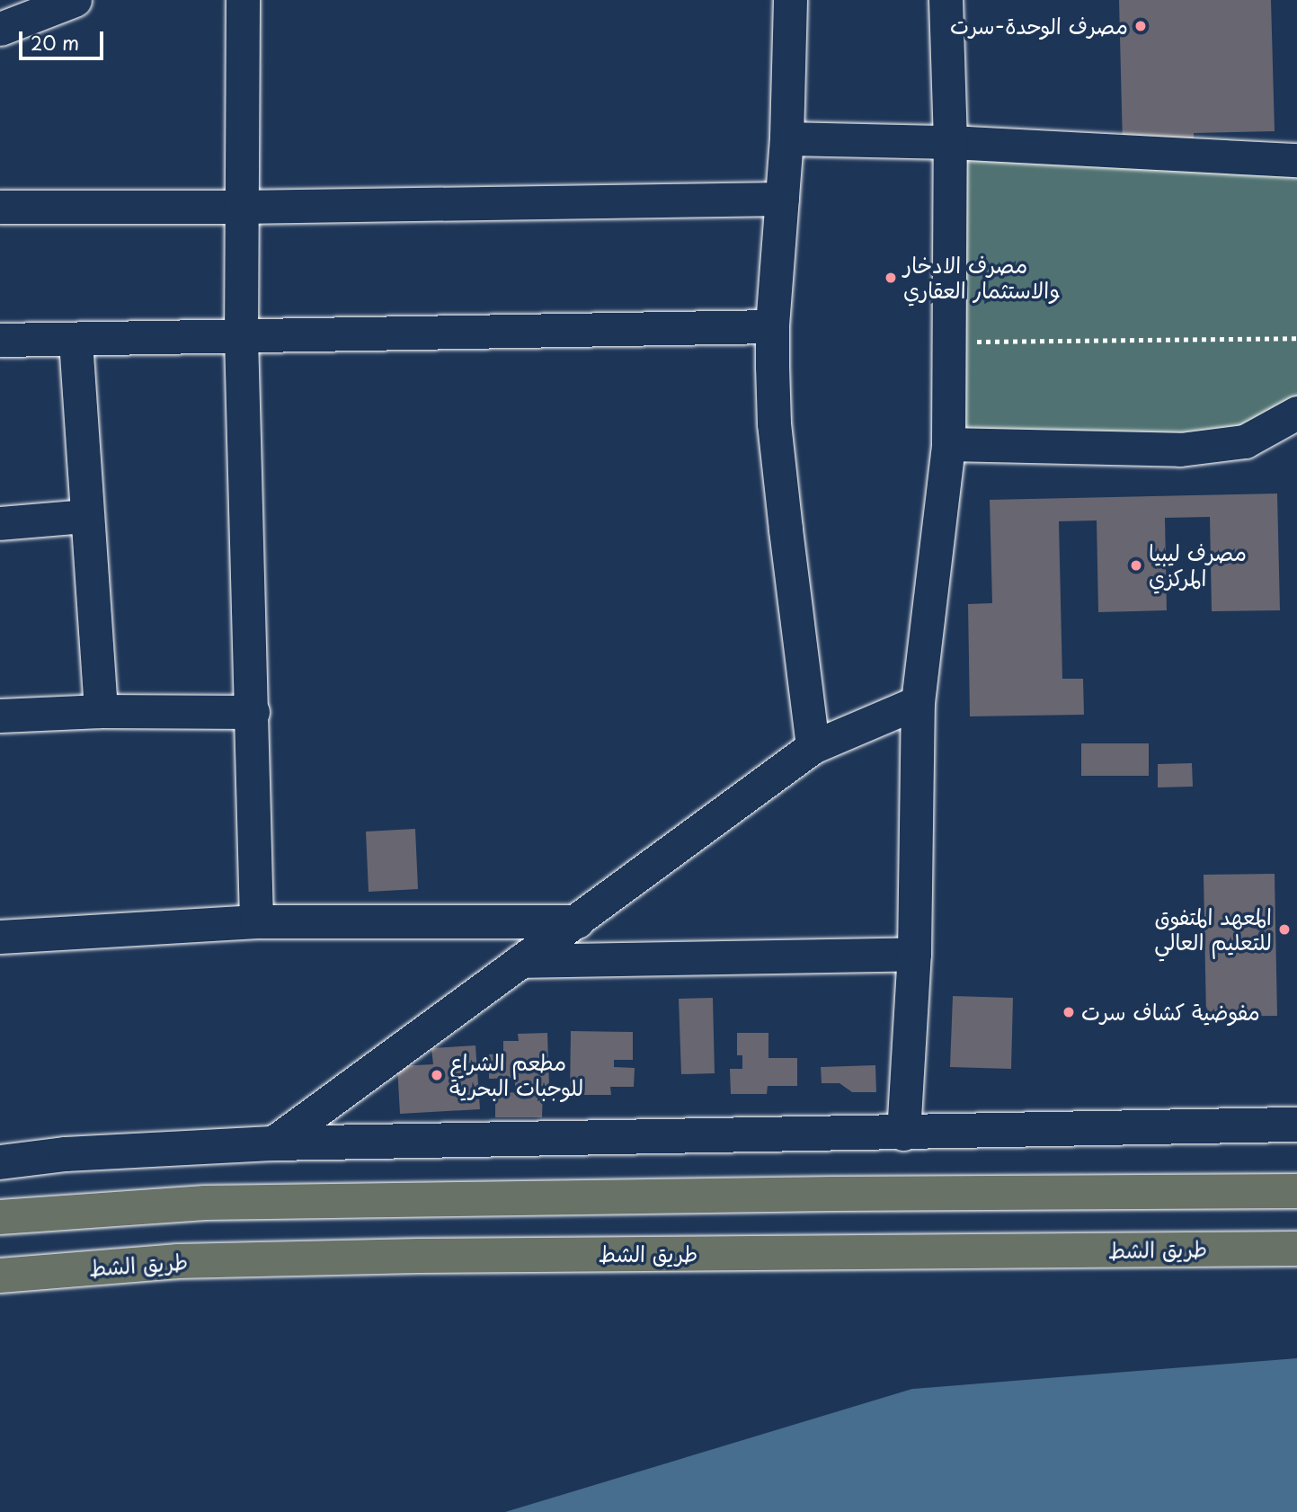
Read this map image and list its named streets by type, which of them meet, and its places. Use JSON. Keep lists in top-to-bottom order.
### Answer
{
  "streets": {
    "main road": ["طريق الشط"]
  },
  "places": [
    "مصرف الوحدة-سرت",
    "مصرف الادخار والاستثمار العقاري",
    "مصرف ليبيا المركزي",
    "المعهد المتفوق للتعليم العالي",
    "مفوضية كشاف سرت",
    "مطعم الشراع للوجبات البحرية"
  ],
  "scale_bar": "20 m"
}
